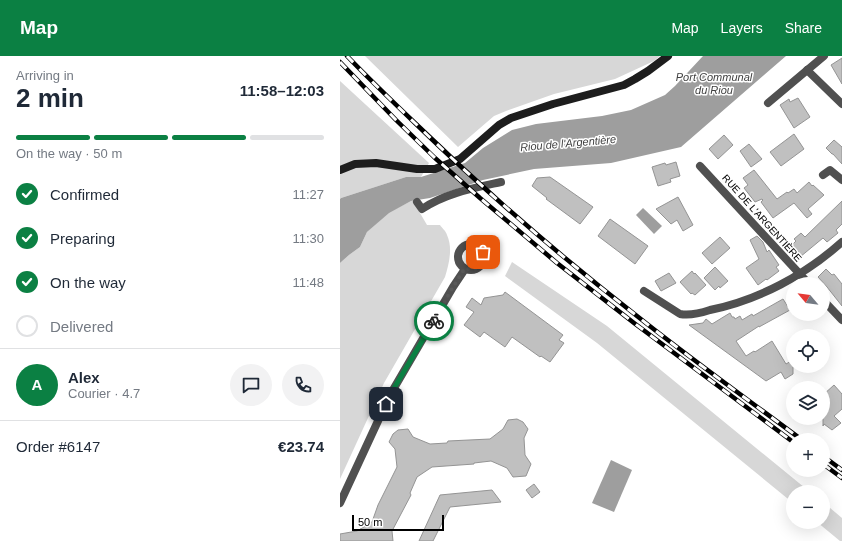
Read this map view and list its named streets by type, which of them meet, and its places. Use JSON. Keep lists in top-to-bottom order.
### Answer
{
  "streets": {
    "street": ["RUE DE L'ARGENTIÈRE"]
  },
  "water": ["Port Communal du Riou", "Riou de l'Argentière"],
  "scale_bar": "50 m",
  "north": "top left",
  "page": {
    "header": "Map",
    "nav": ["Map", "Layers", "Share"],
    "heading": ["2 min", "Arriving in", "11:58–12:03"],
    "panel": [
      "Alex",
      "Courier · 4.7",
      "Order #6147",
      "€23.74"
    ],
    "bar": "On the way · 50 m",
    "list": [
      ["Confirmed", "11:27"],
      ["Preparing", "11:30"],
      ["On the way", "11:48"],
      "Delivered"
    ],
    "map_buttons": ["+", "−"],
    "round": "A",
    "scale": "50 m"
  }
}
